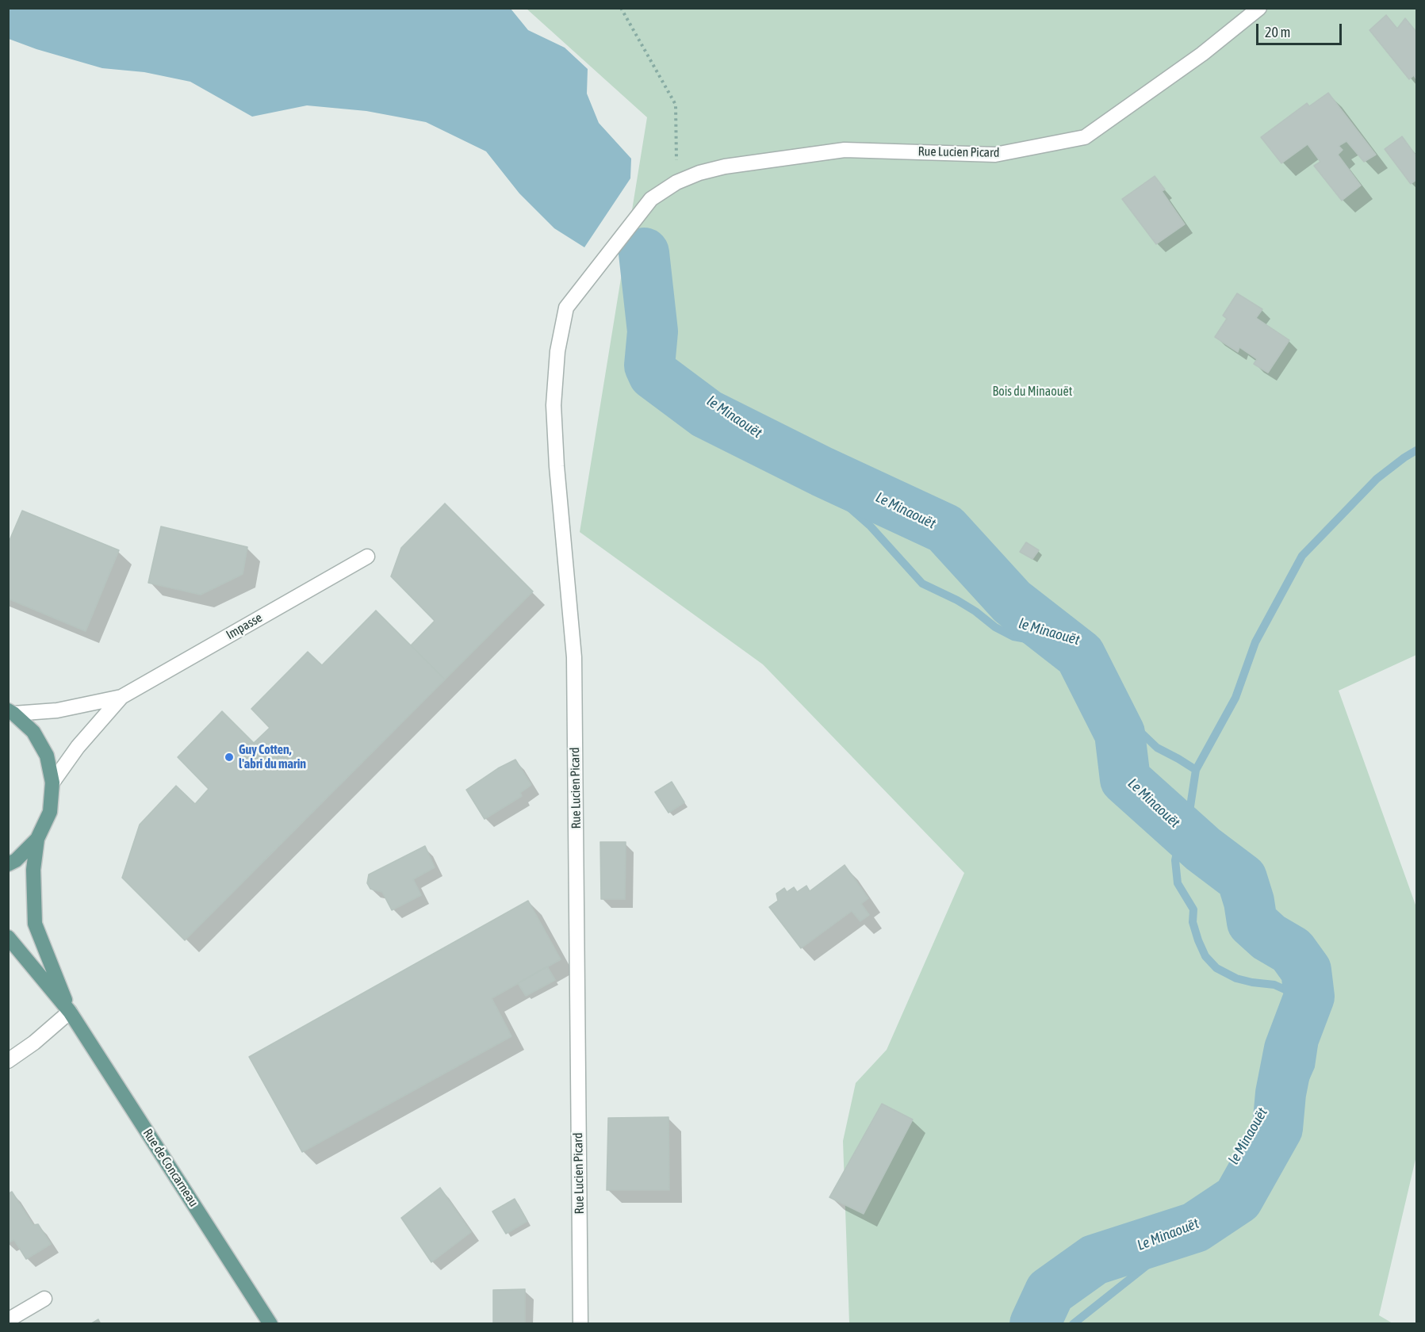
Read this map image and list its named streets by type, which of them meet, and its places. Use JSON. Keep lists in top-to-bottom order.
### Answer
{
  "streets": {
    "main road": ["Rue de Concarneau"],
    "street": ["Rue Lucien Picard", "Impasse"]
  },
  "water": ["le Minaouët", "Le Minaouët"],
  "parks": ["Bois du Minaouët"],
  "places": ["Guy Cotten, l'abri du marin"],
  "scale_bar": "20 m"
}
